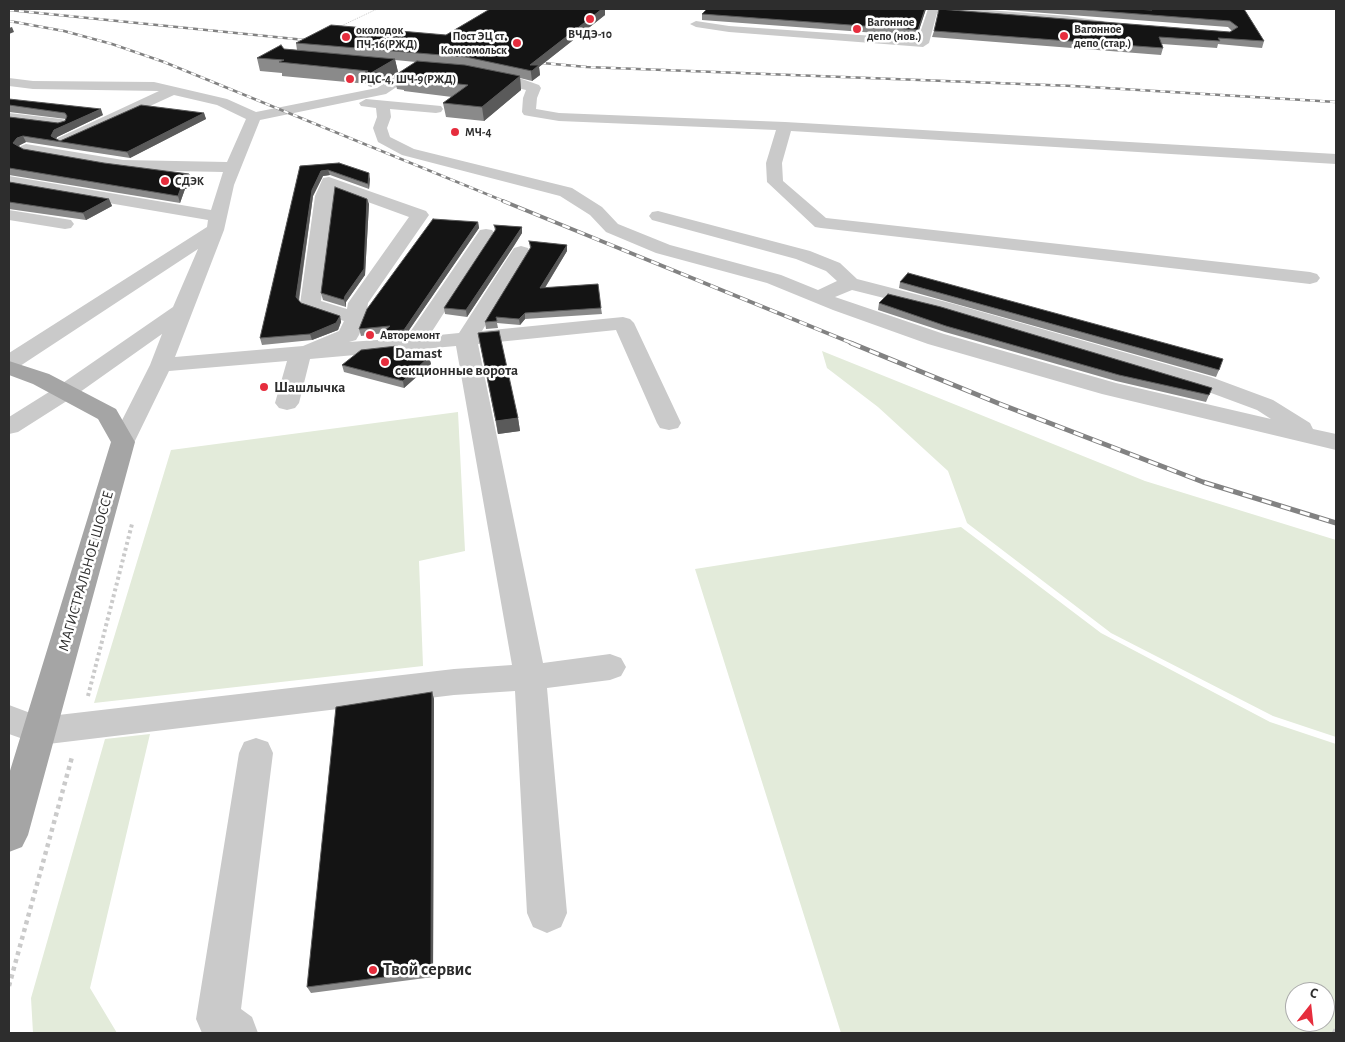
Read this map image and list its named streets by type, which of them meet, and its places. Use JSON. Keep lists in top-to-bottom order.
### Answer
{
  "streets": {
    "main road": ["МАГИСТРАЛЬНОЕ ШОССЕ"]
  },
  "places": [
    "ВЧДЭ-10",
    "Вагонное депо (нов.)",
    "Вагонное депо (стар.)",
    "околодок ПЧ-16(РЖД)",
    "Пост ЭЦ ст. Комсомольск",
    "РЦС-4, ШЧ-9(РЖД)",
    "МЧ-4",
    "СДЭК",
    "Авторемонт",
    "Damast секционные ворота",
    "Шашлычка",
    "Твой сервис"
  ],
  "north": "top"
}
